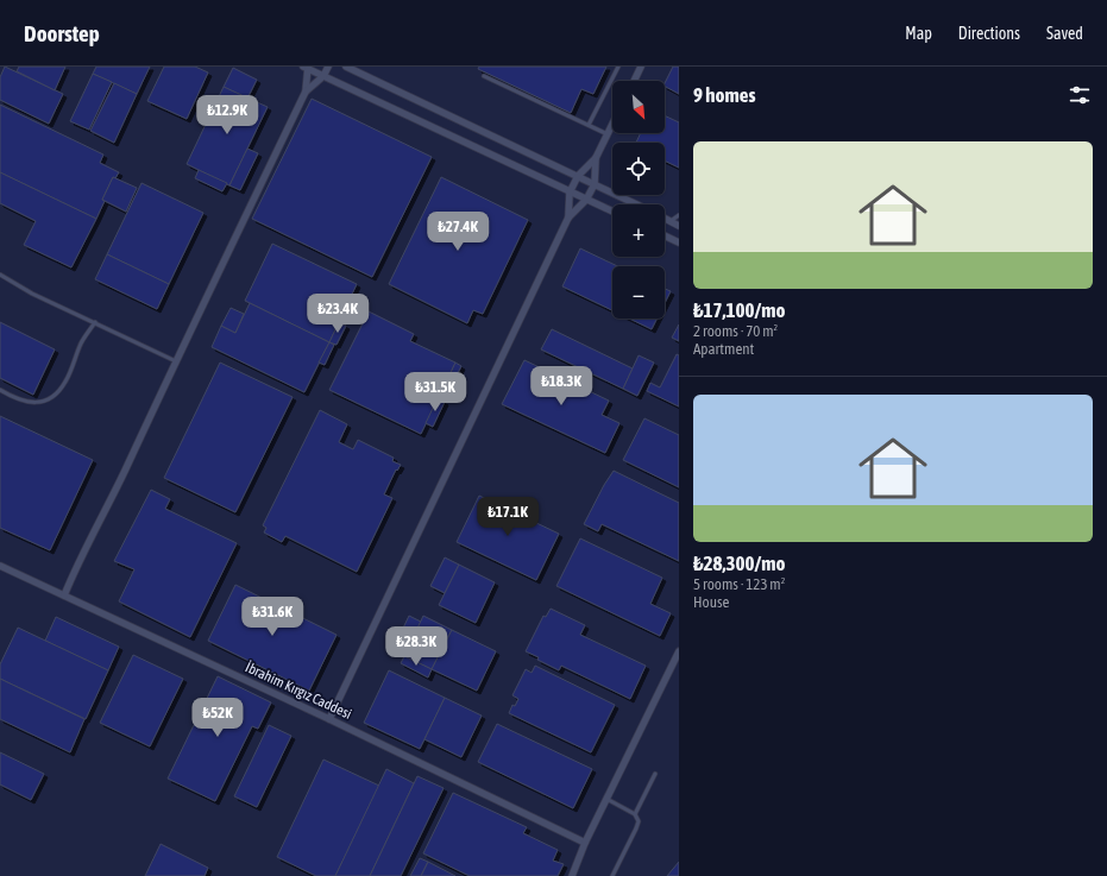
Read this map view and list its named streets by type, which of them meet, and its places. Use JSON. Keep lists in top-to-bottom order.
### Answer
{
  "streets": {
    "street": ["İbrahim Kırgız Caddesi"]
  },
  "north": "bottom right",
  "page": {
    "header": "Doorstep",
    "nav": ["Map", "Directions", "Saved"],
    "heading": "9 homes",
    "map_buttons": ["+", "−"],
    "price": [
      "₺12.9K",
      "₺27.4K",
      "₺23.4K",
      "₺18.3K",
      "₺31.5K",
      "₺17.1K",
      "₺31.6K",
      "₺28.3K",
      "₺52K"
    ],
    "list": [
      {
        "name": "₺17,100/mo",
        "note": "2 rooms · 70 m² · Apartment"
      },
      {
        "name": "₺28,300/mo",
        "note": "5 rooms · 123 m² · House"
      }
    ]
  }
}
